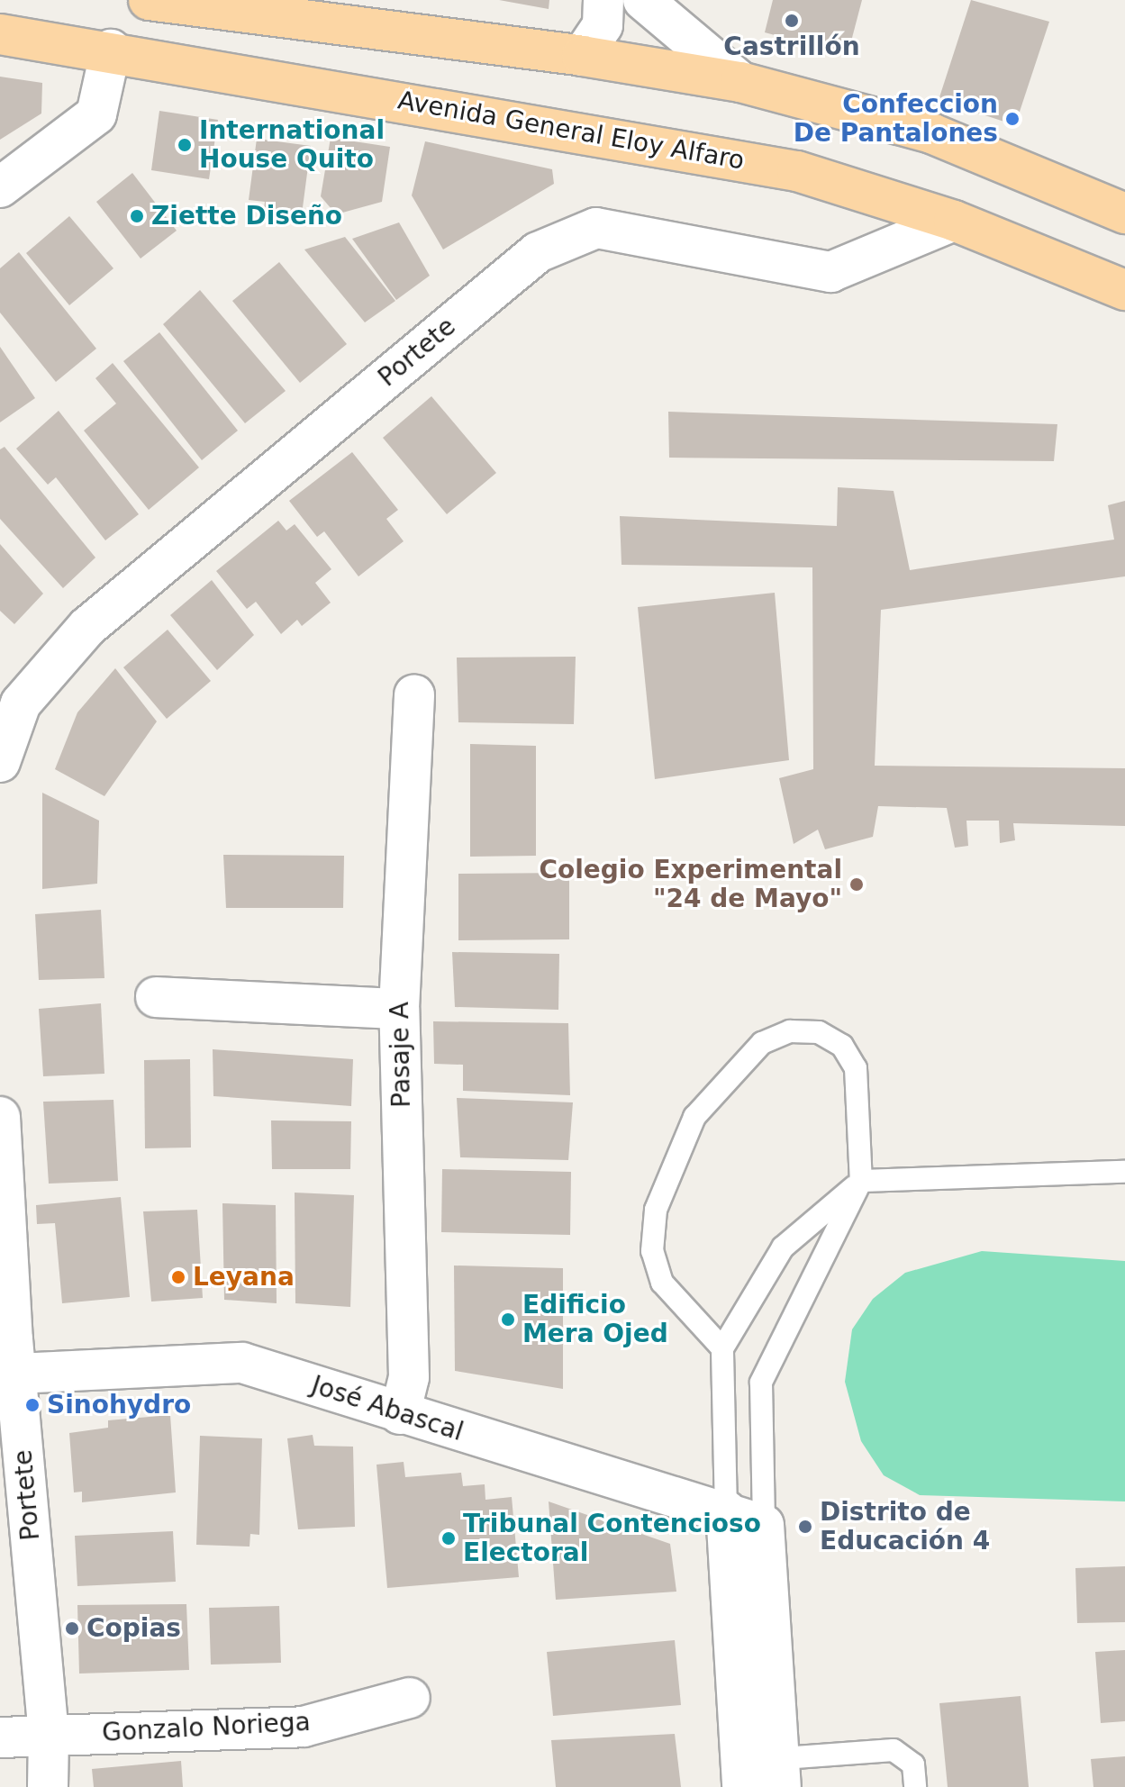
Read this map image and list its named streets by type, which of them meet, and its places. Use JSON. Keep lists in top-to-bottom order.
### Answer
{
  "streets": {
    "main road": ["Avenida General Eloy Alfaro"],
    "street": [
      "Portete",
      "Pasaje A",
      "José Abascal",
      "Gonzalo Noriega"
    ]
  },
  "crossings": [
    ["Avenida General Eloy Alfaro", "Portete"],
    ["Portete", "José Abascal"],
    ["Portete", "Gonzalo Noriega"],
    ["Pasaje A", "José Abascal"]
  ],
  "places": [
    "Castrillón",
    "Confeccion De Pantalones",
    "International House Quito",
    "Ziette Diseño",
    "Colegio Experimental \"24 de Mayo\"",
    "Leyana",
    "Edificio Mera Ojed",
    "Sinohydro",
    "Distrito de Educación 4",
    "Tribunal Contencioso Electoral",
    "Copias"
  ]
}
